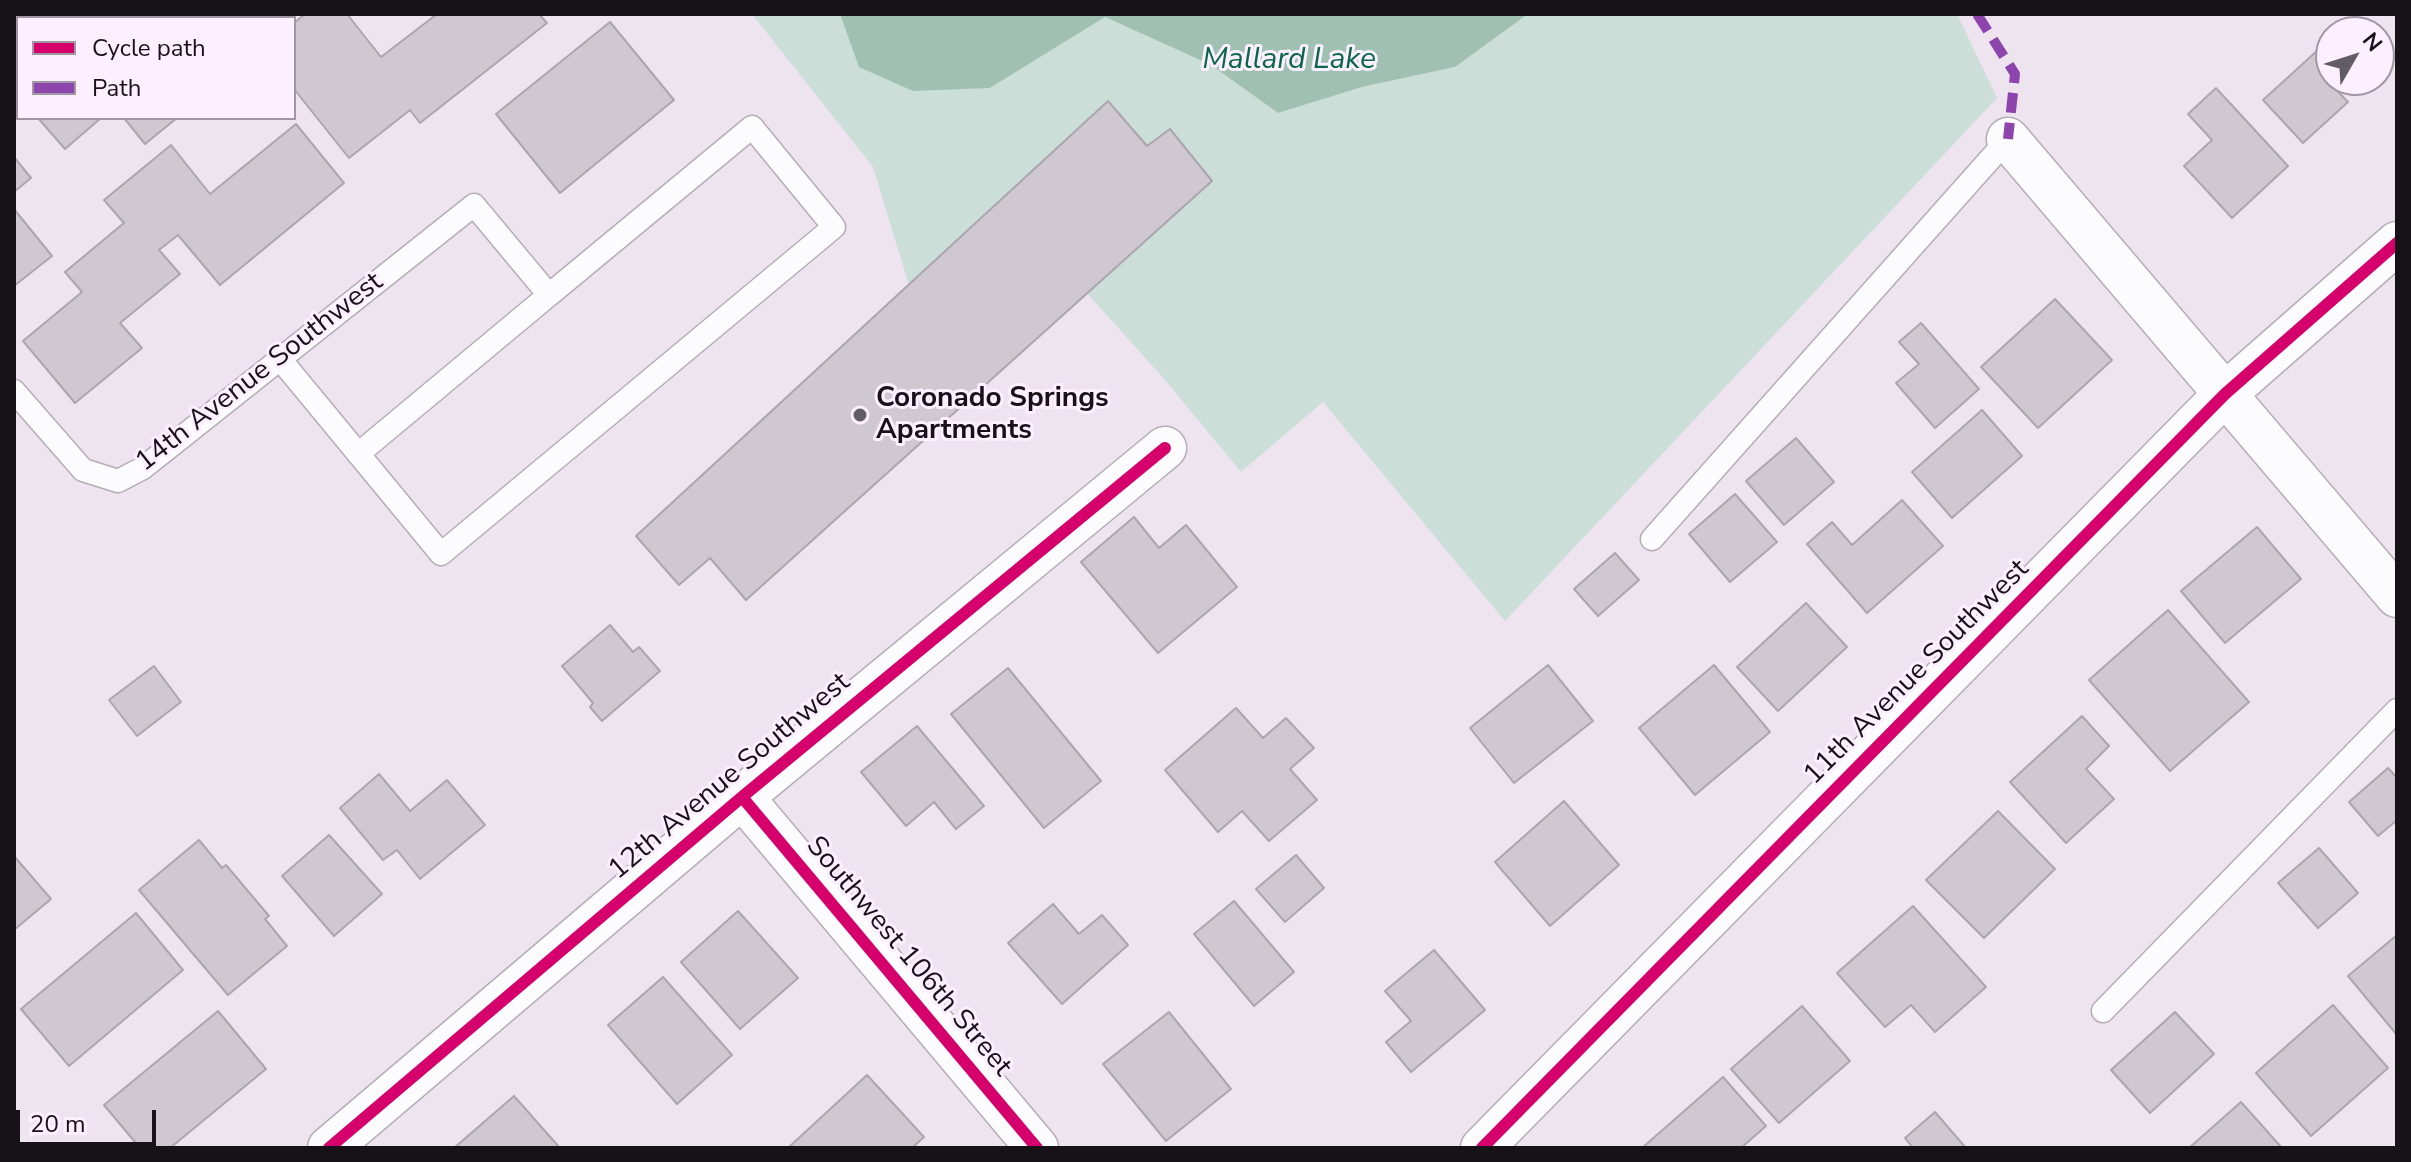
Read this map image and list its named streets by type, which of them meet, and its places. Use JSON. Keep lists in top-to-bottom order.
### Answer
{
  "streets": {
    "street": ["11th Avenue Southwest", "12th Avenue Southwest", "Southwest 106th Street"],
    "lane": ["14th Avenue Southwest"]
  },
  "crossings": [
    ["12th Avenue Southwest", "Southwest 106th Street"]
  ],
  "water": ["Mallard Lake"],
  "places": ["Coronado Springs Apartments"],
  "legend": ["Cycle path", "Path"],
  "scale_bar": "20 m",
  "north": "top right"
}
